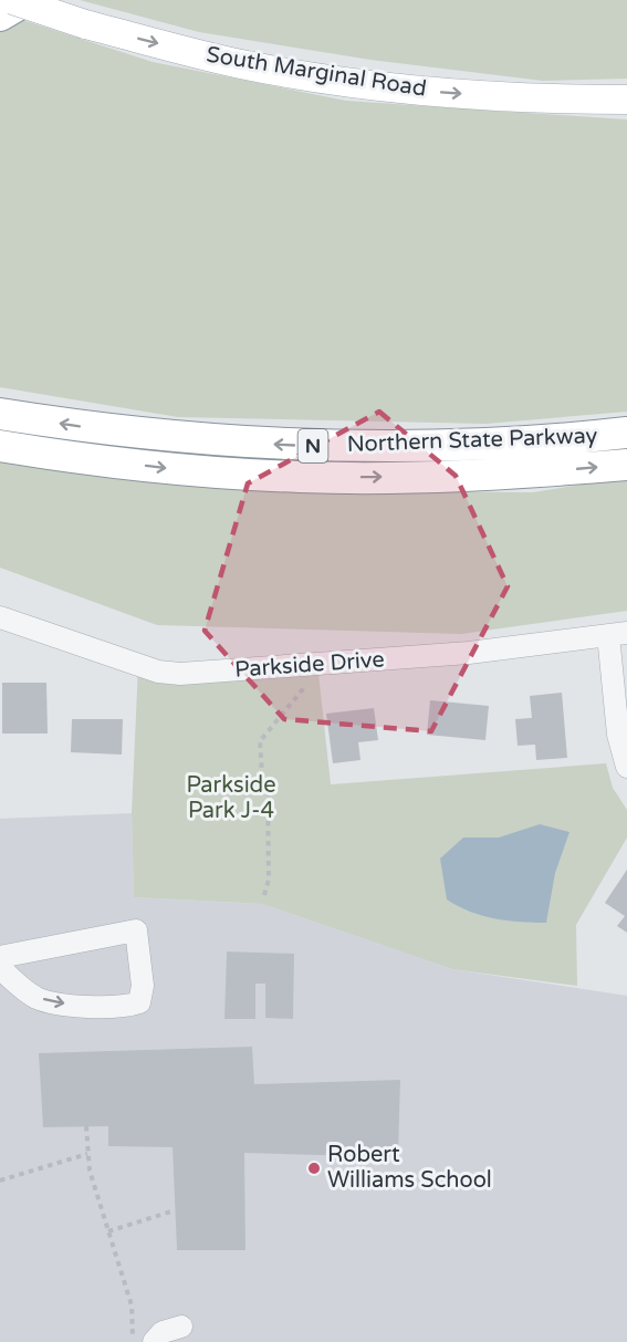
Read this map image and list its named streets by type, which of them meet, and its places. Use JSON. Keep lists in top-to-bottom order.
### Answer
{
  "streets": {
    "highway": ["Northern State Parkway", "N"],
    "main road": ["South Marginal Road"],
    "street": ["Parkside Drive"]
  },
  "one_way": ["South Marginal Road"],
  "parks": ["Parkside Park J-4"],
  "places": ["Robert Williams School"]
}
